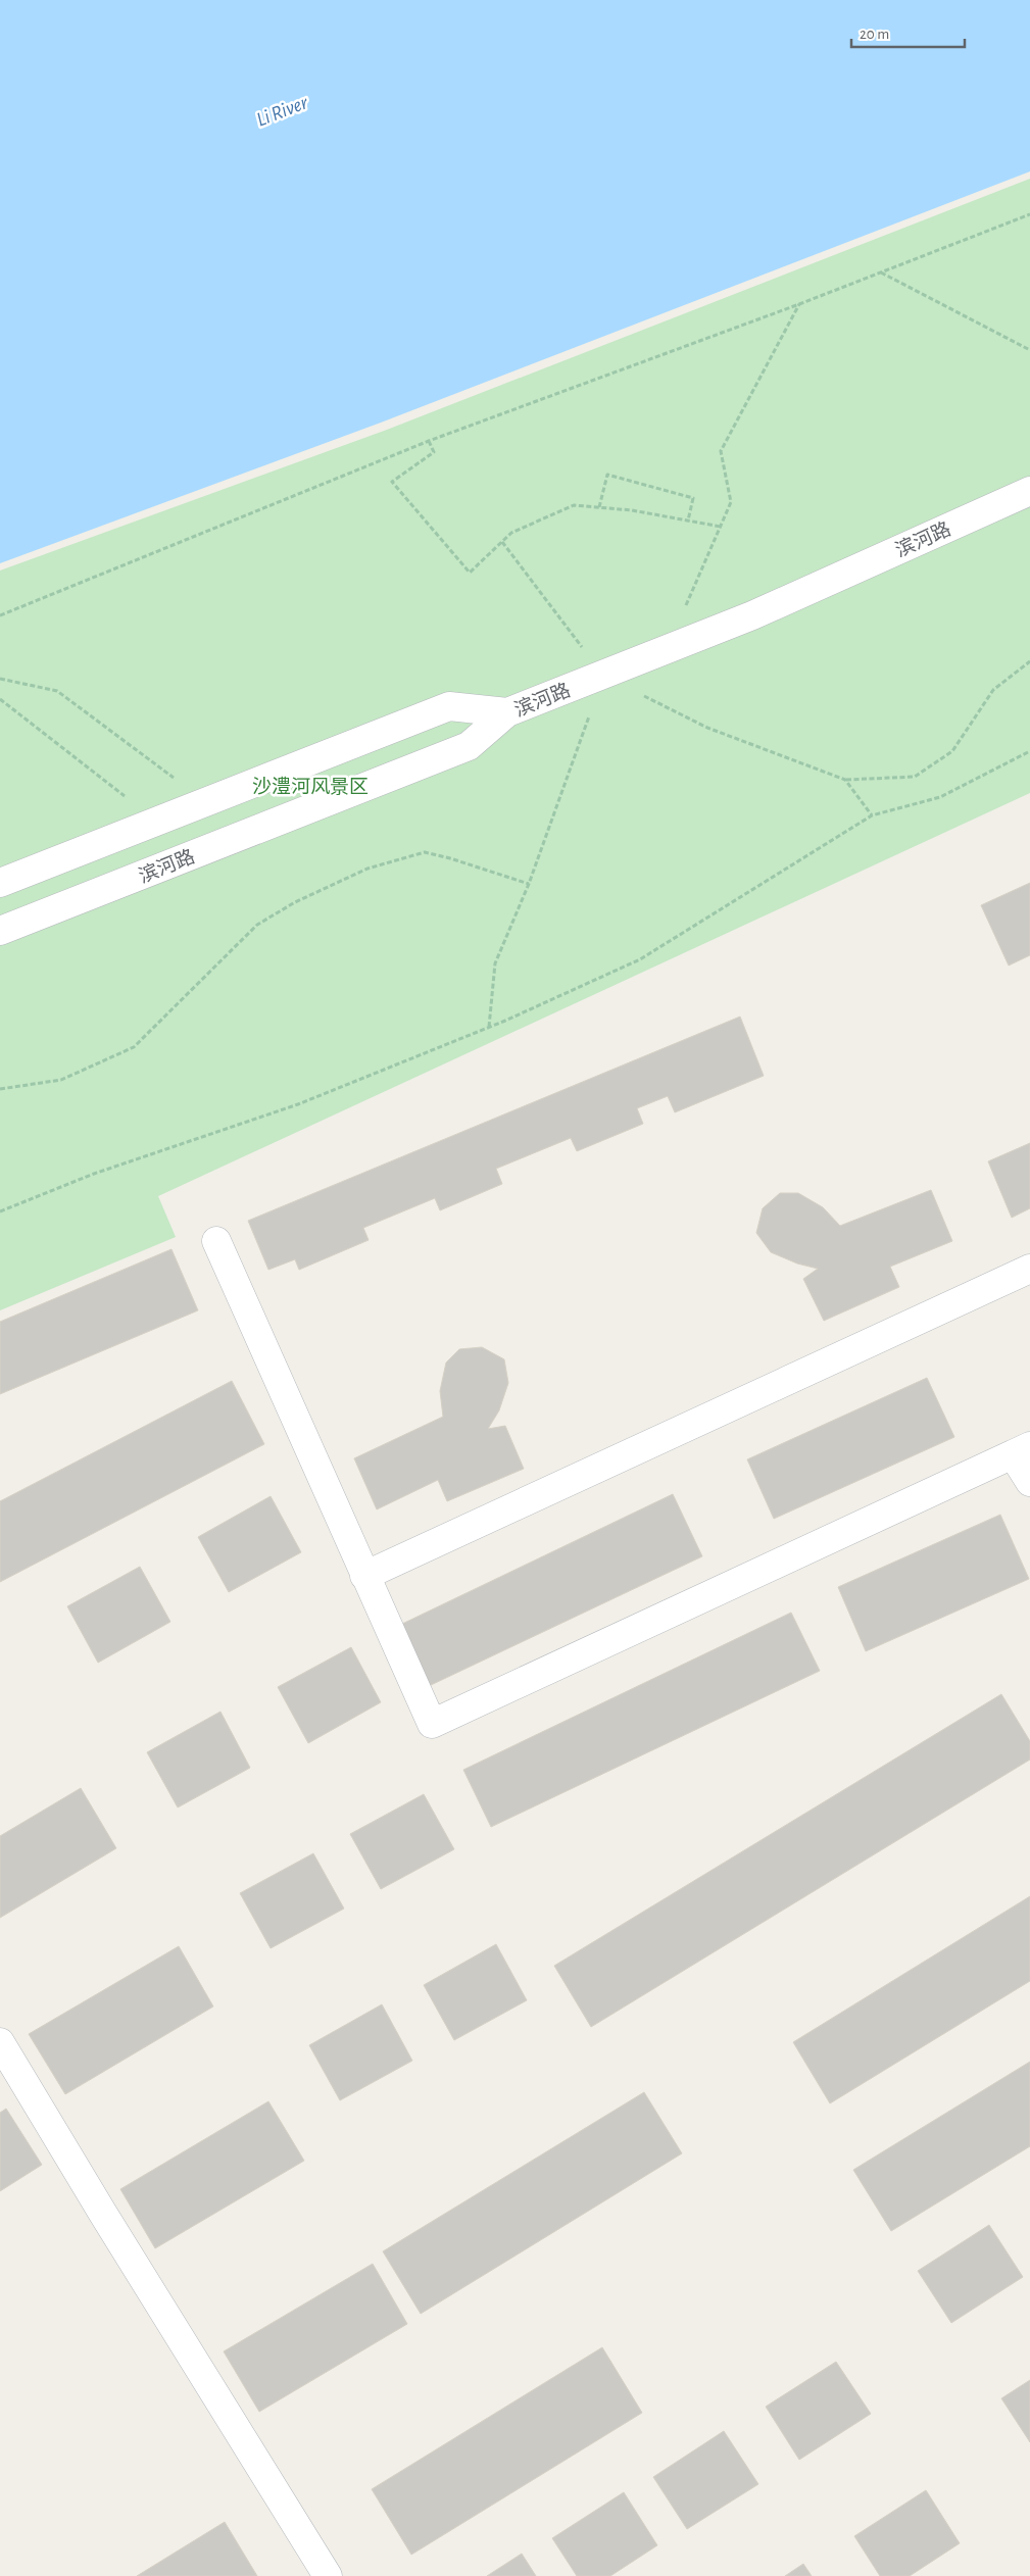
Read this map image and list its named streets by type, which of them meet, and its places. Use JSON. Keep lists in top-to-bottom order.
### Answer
{
  "streets": {
    "street": ["滨河路"]
  },
  "water": ["Li River"],
  "parks": ["沙澧河风景区"],
  "scale_bar": "20 m"
}
